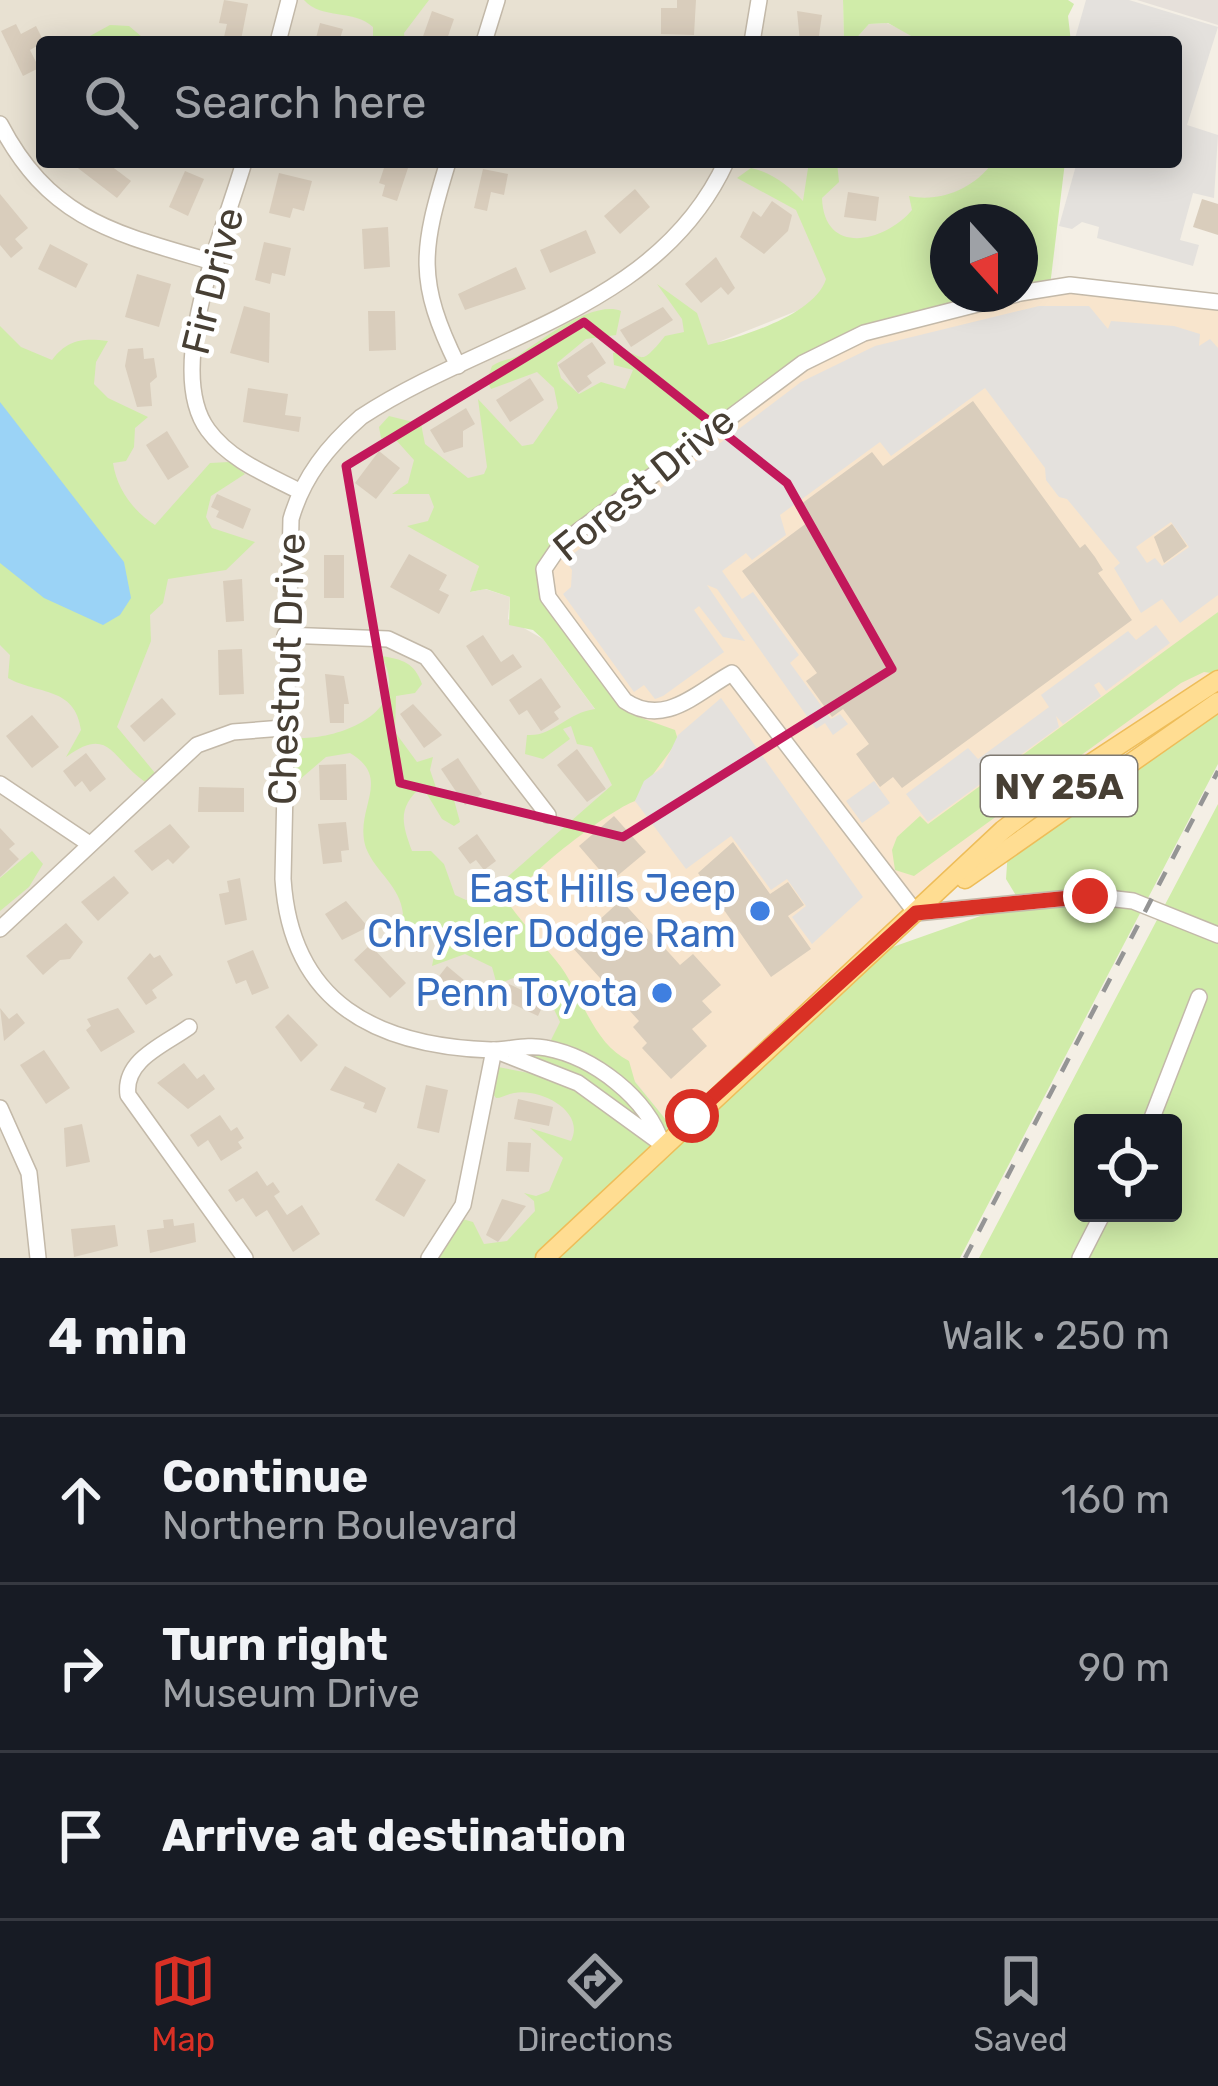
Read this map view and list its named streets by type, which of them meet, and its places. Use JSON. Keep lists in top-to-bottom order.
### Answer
{
  "streets": {
    "main road": ["NY 25A"],
    "street": ["Fir Drive", "Forest Drive", "Chestnut Drive"]
  },
  "crossings": [
    ["Fir Drive", "Chestnut Drive"],
    ["Forest Drive", "NY 25A"],
    ["Chestnut Drive", "NY 25A"]
  ],
  "places": ["East Hills Jeep Chrysler Dodge Ram", "Penn Toyota"],
  "north": "bottom",
  "page": {
    "search": "Search here",
    "heading": ["4 min", "Walk · 250 m"],
    "list": [
      ["Continue", "Northern Boulevard", "160 m"],
      ["Turn right", "Museum Drive", "90 m"],
      "Arrive at destination"
    ],
    "nav": ["Map", "Directions", "Saved"]
  }
}
